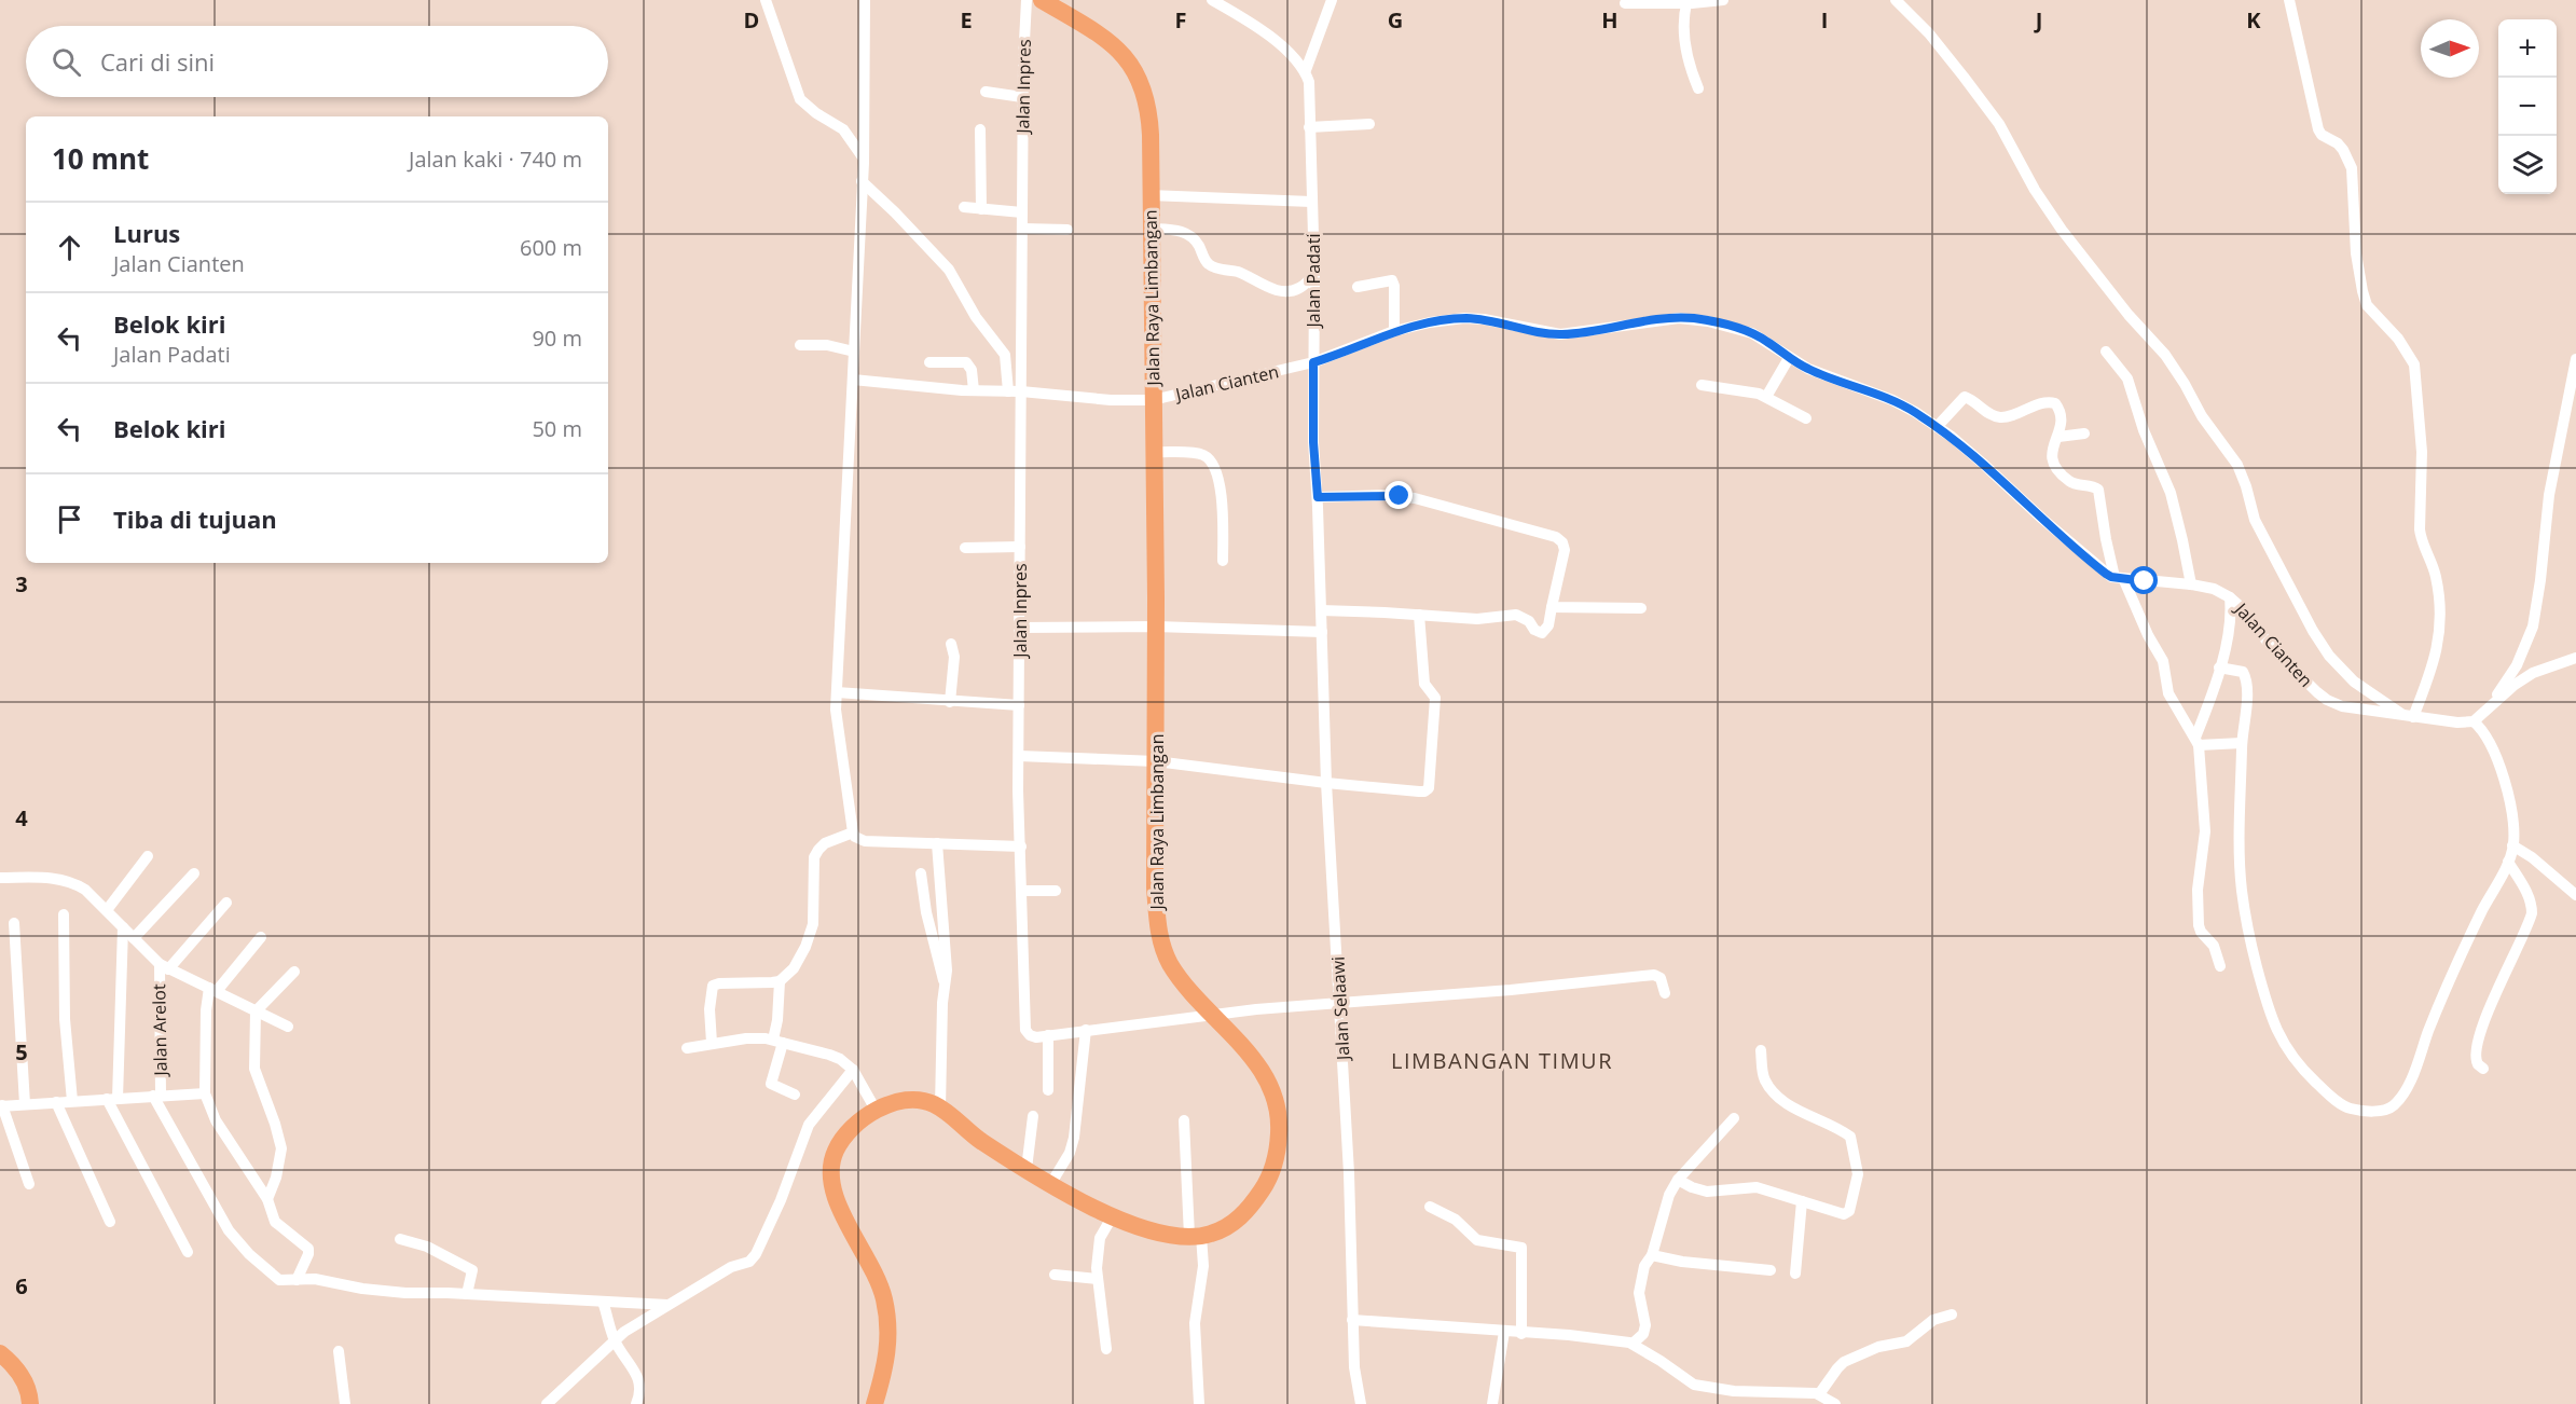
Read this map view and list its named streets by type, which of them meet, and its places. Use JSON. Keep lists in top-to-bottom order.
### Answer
{
  "streets": {
    "highway": ["Jalan Raya Limbangan"],
    "street": [
      "Jalan Inpres",
      "Jalan Padati",
      "Jalan Cianten",
      "Jalan Selaawi",
      "Jalan Arelot"
    ]
  },
  "crossings": [
    ["Jalan Inpres", "Jalan Cianten"],
    ["Jalan Padati", "Jalan Cianten"],
    ["Jalan Padati", "Jalan Selaawi"],
    ["Jalan Raya Limbangan", "Jalan Cianten"]
  ],
  "districts": ["LIMBANGAN TIMUR"],
  "north": "right",
  "page": {
    "map_buttons": ["+", "−"],
    "search": "Cari di sini",
    "heading": ["10 mnt", "Jalan kaki · 740 m"],
    "list": [
      ["Lurus", "Jalan Cianten", "600 m"],
      ["Belok kiri", "Jalan Padati", "90 m"],
      ["Belok kiri", "50 m"],
      "Tiba di tujuan"
    ]
  },
  "grid": {
    "columns": [
      "D",
      "E",
      "F",
      "G",
      "H",
      "I",
      "J",
      "K"
    ],
    "rows": [
      "3",
      "4",
      "5",
      "6"
    ]
  }
}
